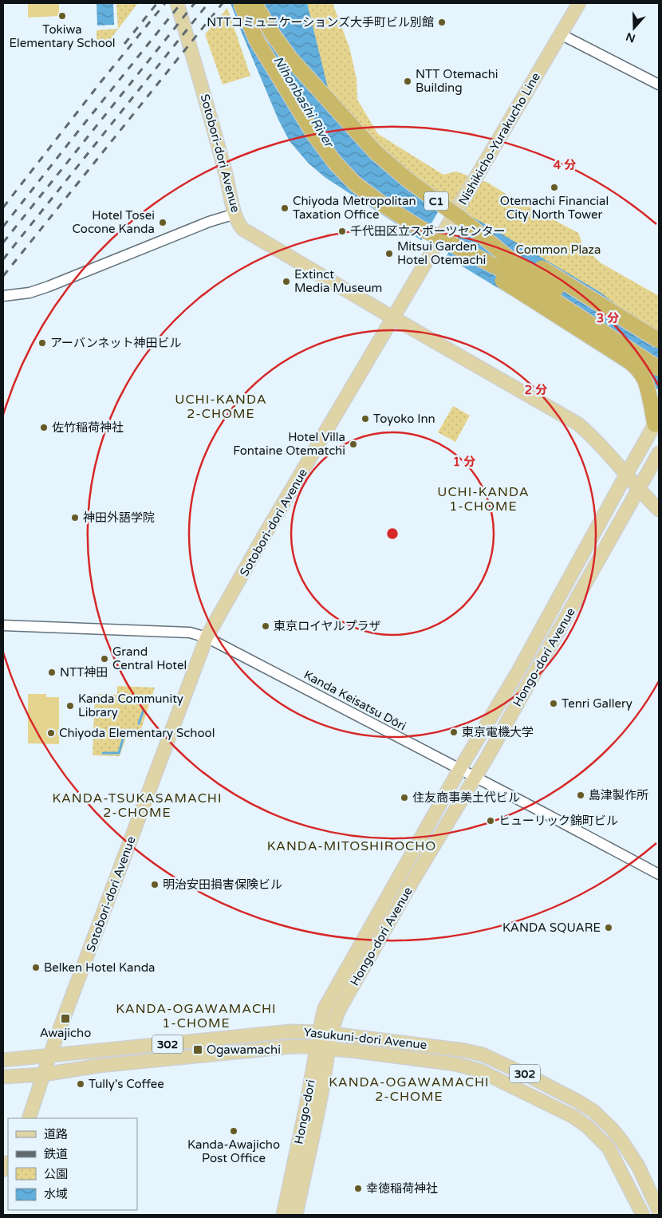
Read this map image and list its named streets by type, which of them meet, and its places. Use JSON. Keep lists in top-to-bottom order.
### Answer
{
  "streets": {
    "highway": ["C1"],
    "main road": [
      "Nishikicho-Yurakucho Line",
      "Sotobori-dori Avenue",
      "Hongo-dori Avenue",
      "Yasukuni-dori Avenue",
      "302",
      "Hongo-dori"
    ],
    "street": ["Kanda Keisatsu Dōri"]
  },
  "crossings": [
    ["Nishikicho-Yurakucho Line", "Sotobori-dori Avenue"],
    ["Nishikicho-Yurakucho Line", "C1"],
    ["Sotobori-dori Avenue", "Kanda Keisatsu Dōri"],
    ["Sotobori-dori Avenue", "Yasukuni-dori Avenue"],
    ["Hongo-dori Avenue", "Kanda Keisatsu Dōri"],
    ["Hongo-dori Avenue", "Yasukuni-dori Avenue"],
    ["Hongo-dori Avenue", "Hongo-dori"],
    ["Yasukuni-dori Avenue", "Hongo-dori"]
  ],
  "districts": [
    "UCHI-KANDA 2-CHOME",
    "UCHI-KANDA 1-CHOME",
    "KANDA-TSUKASAMACHI 2-CHOME",
    "KANDA-MITOSHIROCHO",
    "KANDA-OGAWAMACHI 1-CHOME",
    "KANDA-OGAWAMACHI 2-CHOME"
  ],
  "water": ["Nihonbashi River"],
  "parks": ["Common Plaza"],
  "places": {
    "other": [
      "Tokiwa Elementary School",
      "NTTコミュニケーションズ大手町ビル別館",
      "NTT Otemachi Building",
      "Otemachi Financial City North Tower",
      "Chiyoda Metropolitan Taxation Office",
      "Hotel Tosei Cocone Kanda",
      "千代田区立スポーツセンター",
      "Mitsui Garden Hotel Otemachi",
      "Extinct Media Museum",
      "アーバンネット神田ビル",
      "Toyoko Inn",
      "佐竹稲荷神社",
      "Hotel Villa Fontaine Otematchi",
      "神田外語学院",
      "東京ロイヤルプラザ",
      "Grand Central Hotel",
      "NTT神田",
      "Tenri Gallery",
      "Kanda Community Library",
      "東京電機大学",
      "Chiyoda Elementary School",
      "島津製作所",
      "住友商事美土代ビル",
      "ヒューリック錦町ビル",
      "明治安田損害保険ビル",
      "KANDA SQUARE",
      "Belken Hotel Kanda",
      "Tully's Coffee",
      "Kanda-Awajicho Post Office",
      "幸徳稲荷神社"
    ],
    "transit": ["Awajicho", "Ogawamachi"]
  },
  "legend": [
    "道路",
    "鉄道",
    "公園",
    "水域"
  ],
  "north": "bottom",
  "rings": [
    "4 分",
    "3 分",
    "2 分",
    "1 分"
  ]
}
